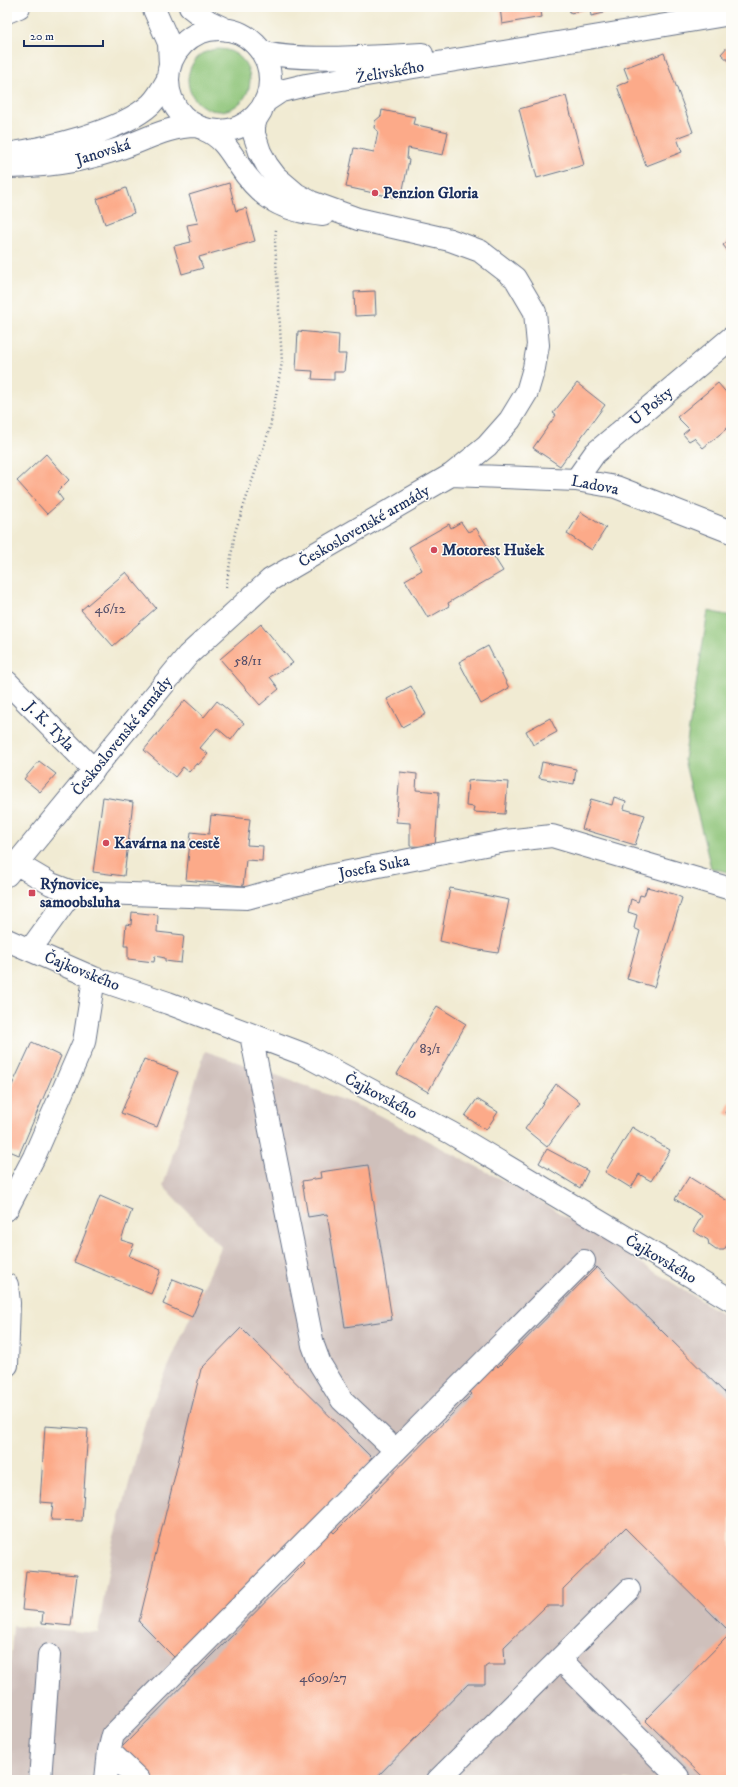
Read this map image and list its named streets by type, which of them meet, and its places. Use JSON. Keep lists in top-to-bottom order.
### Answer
{
  "streets": {
    "street": [
      "Želivského",
      "Janovská",
      "U Pošty",
      "Ladova",
      "Československé armády",
      "J. K. Tyla",
      "Josefa Suka",
      "Čajkovského"
    ]
  },
  "crossings": [
    ["Želivského", "Janovská"],
    ["Želivského", "Československé armády"],
    ["Janovská", "Československé armády"],
    ["U Pošty", "Ladova"],
    ["Ladova", "Československé armády"],
    ["Československé armády", "J. K. Tyla"],
    ["Československé armády", "Josefa Suka"]
  ],
  "places": {
    "other": ["Penzion Gloria", "Motorest Hušek", "Kavárna na cestě"],
    "transit": ["Rýnovice, samoobsluha"]
  },
  "house_numbers": [
    "46/12",
    "58/11",
    "83/1",
    "4609/27"
  ],
  "scale_bar": "20 m"
}
